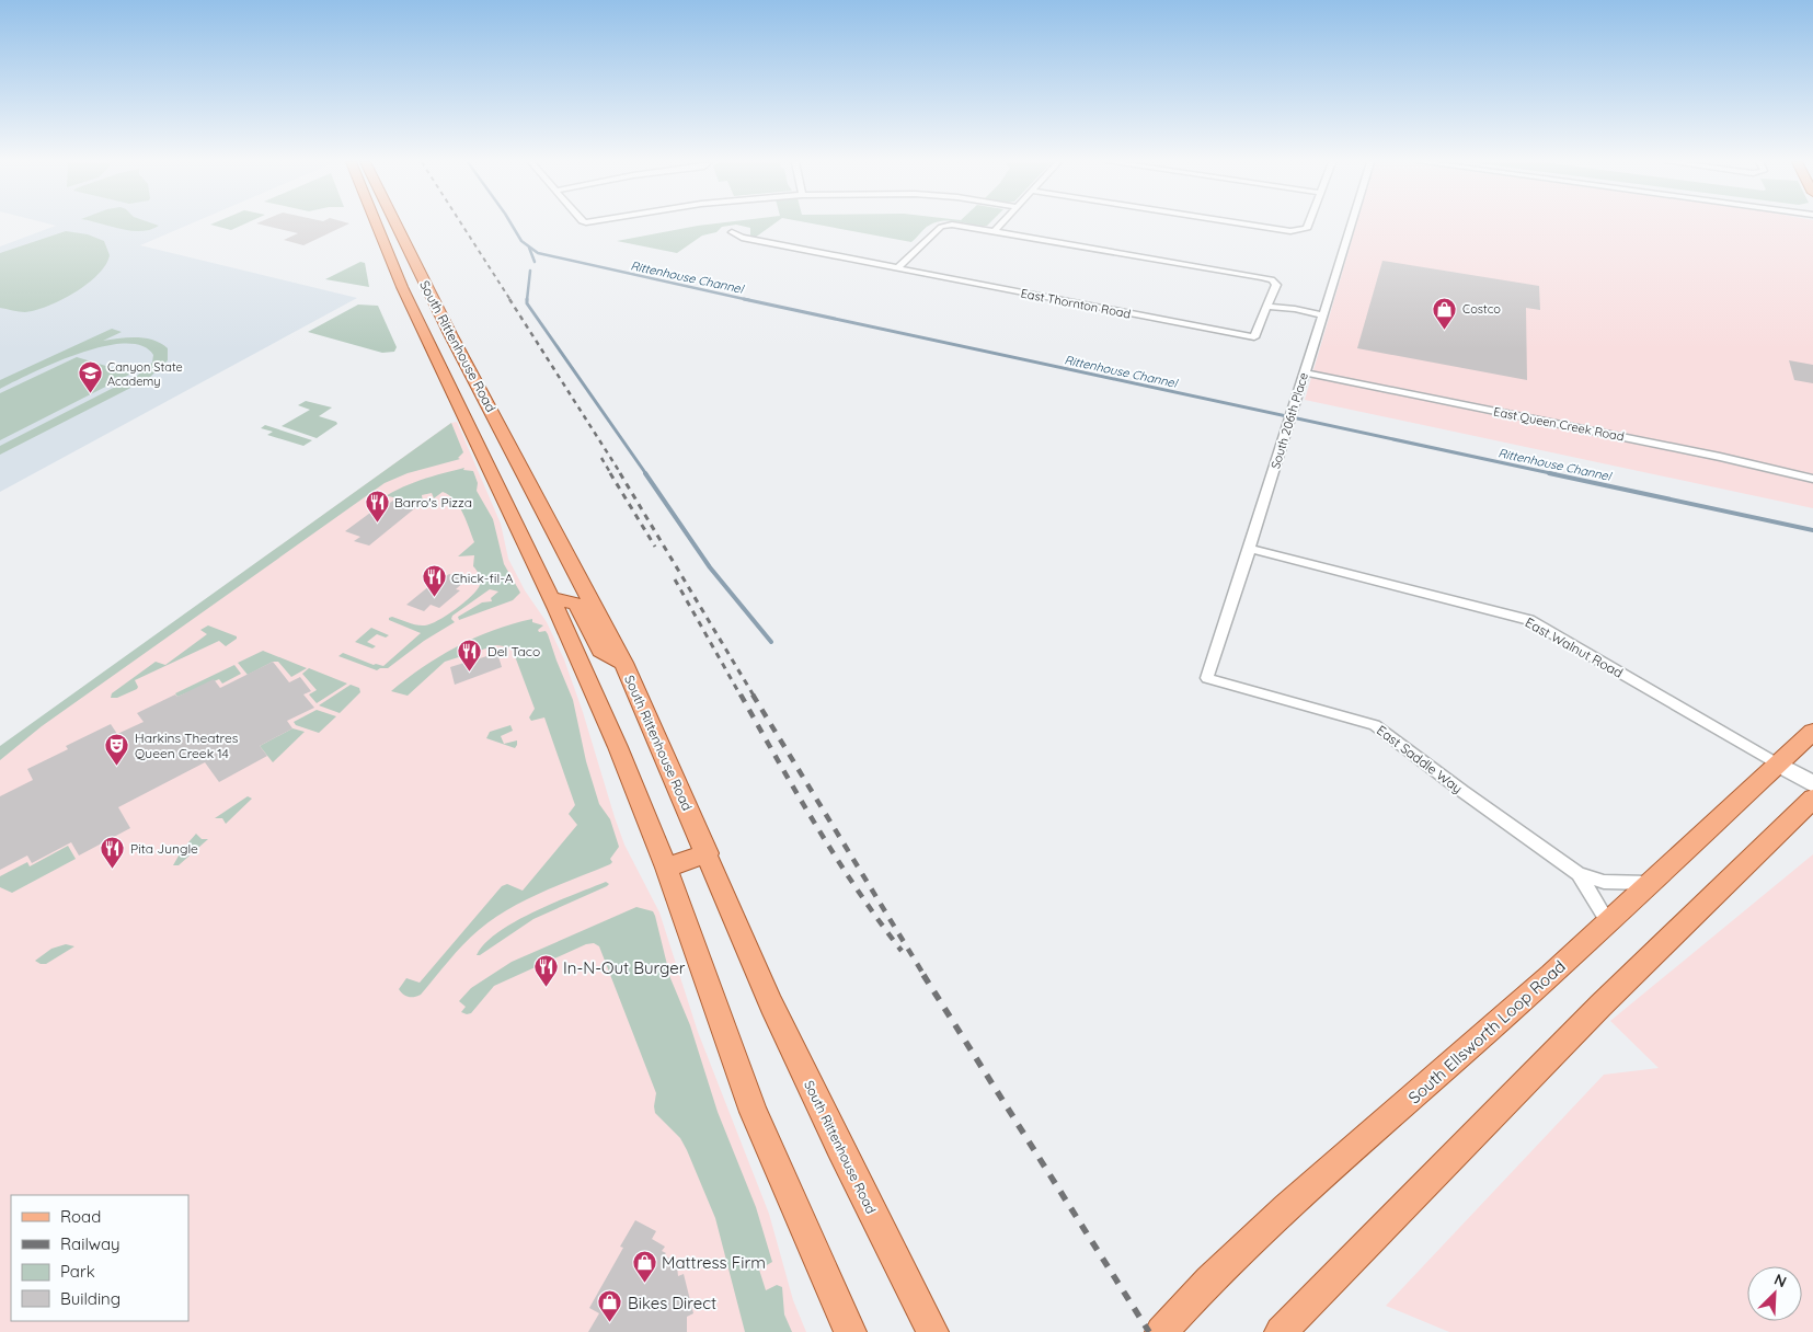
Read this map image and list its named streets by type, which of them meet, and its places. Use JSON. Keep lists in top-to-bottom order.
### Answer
{
  "streets": {
    "main road": ["South Rittenhouse Road", "South Ellsworth Loop Road"],
    "street": [
      "East Thornton Road",
      "South 206th Place",
      "East Queen Creek Road",
      "East Walnut Road",
      "East Saddle Way"
    ]
  },
  "crossings": [
    ["South 206th Place", "East Queen Creek Road"],
    ["South 206th Place", "East Walnut Road"],
    ["South 206th Place", "East Saddle Way"],
    ["East Walnut Road", "South Ellsworth Loop Road"],
    ["East Saddle Way", "South Ellsworth Loop Road"]
  ],
  "water": ["Rittenhouse Channel"],
  "places": {
    "shop": ["Costco", "Mattress Firm", "Bikes Direct"],
    "school or university": ["Canyon State Academy"],
    "restaurant": [
      "Barro's Pizza",
      "Chick-fil-A",
      "Del Taco",
      "Pita Jungle",
      "In-N-Out Burger"
    ],
    "theatre": ["Harkins Theatres Queen Creek 14"]
  },
  "legend": [
    "Road",
    "Railway",
    "Park",
    "Building"
  ],
  "north": "top right"
}
